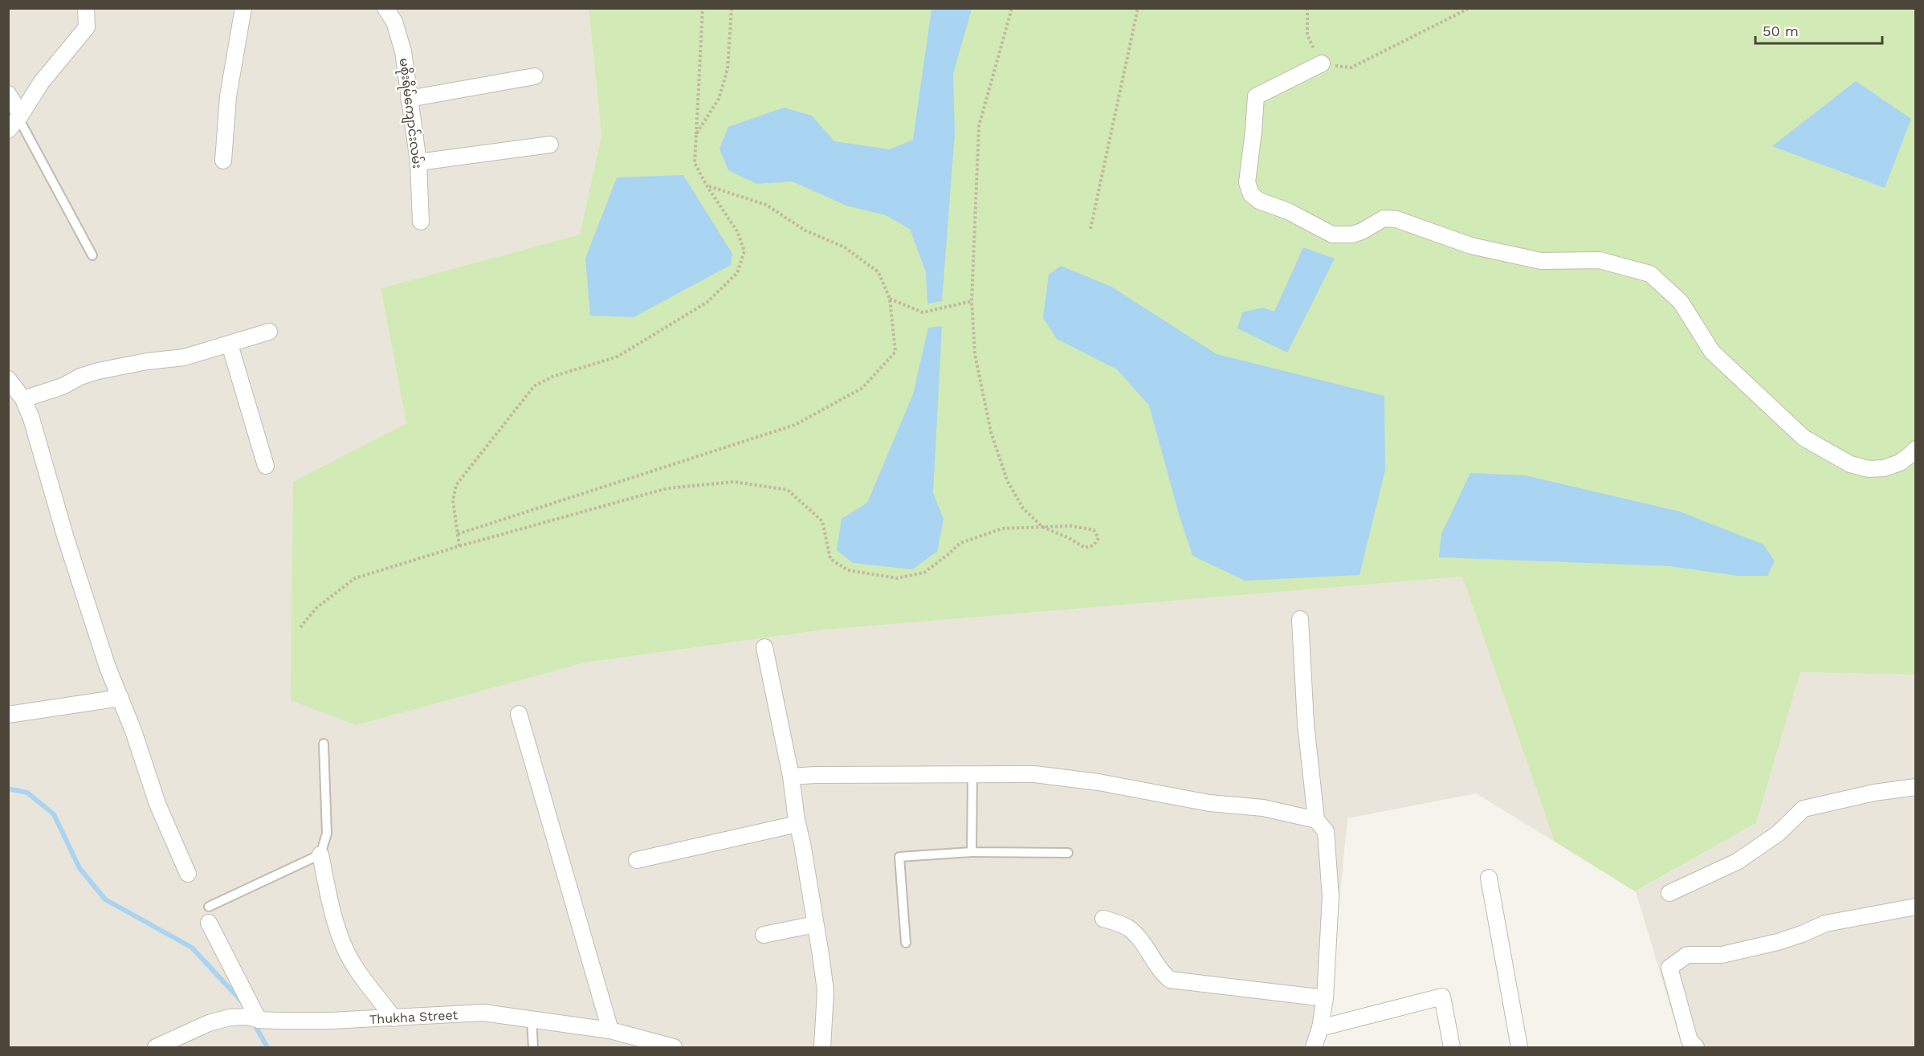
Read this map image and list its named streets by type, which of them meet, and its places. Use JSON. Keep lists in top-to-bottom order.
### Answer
{
  "streets": {
    "street": ["မစိုးရိမ်ကျောင်းလမ်း", "Thukha Street"]
  },
  "scale_bar": "50 m"
}
